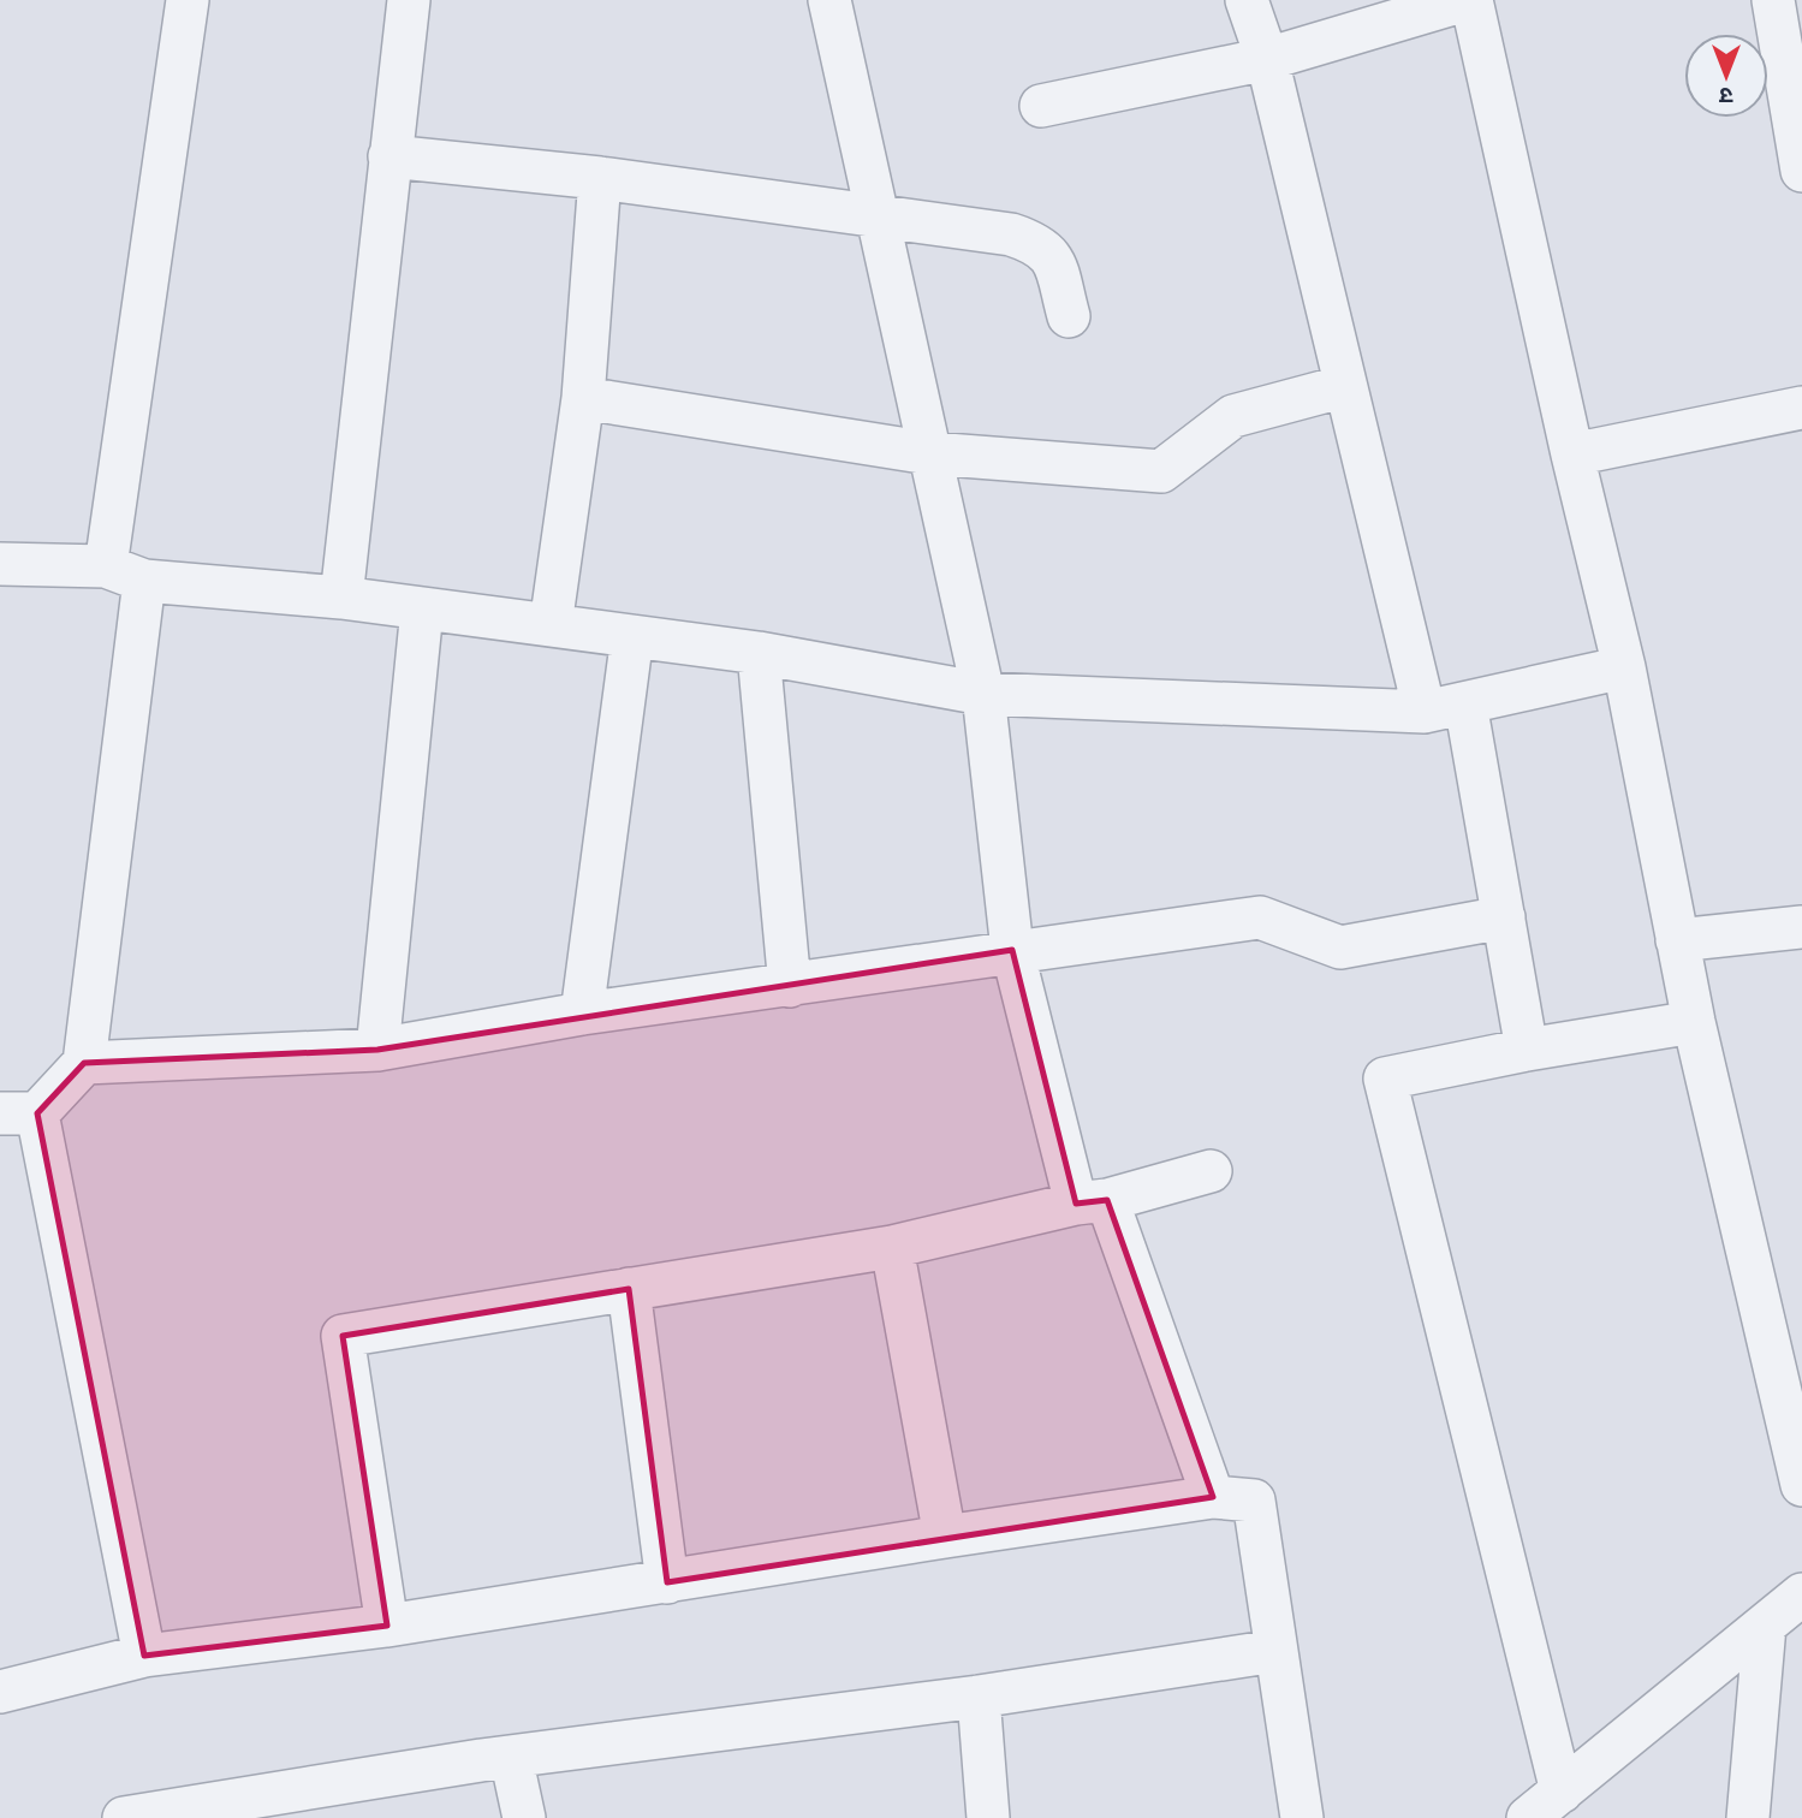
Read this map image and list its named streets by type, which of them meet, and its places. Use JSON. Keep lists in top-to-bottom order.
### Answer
{
  "north": "bottom"
}
